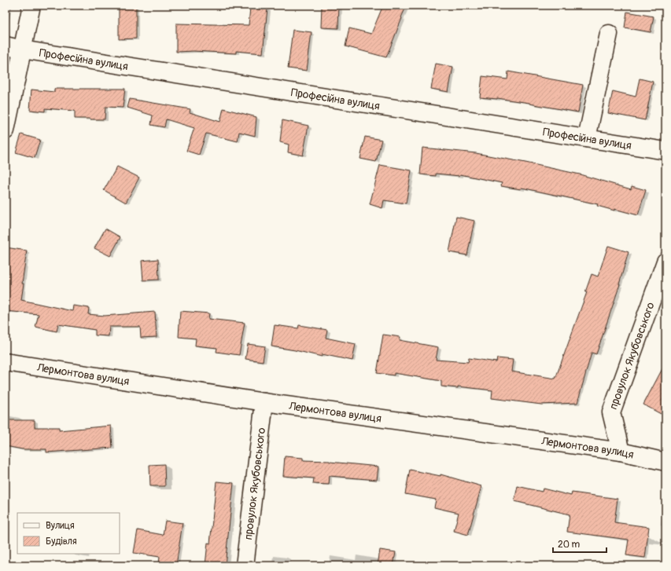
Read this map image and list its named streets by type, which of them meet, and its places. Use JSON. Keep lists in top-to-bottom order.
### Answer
{
  "streets": {
    "street": ["Професійна вулиця", "провулок Якубовського", "Лермонтова вулиця"]
  },
  "crossings": [
    ["провулок Якубовського", "Лермонтова вулиця"]
  ],
  "legend": ["Вулиця", "Будівля"],
  "scale_bar": "20 m"
}
